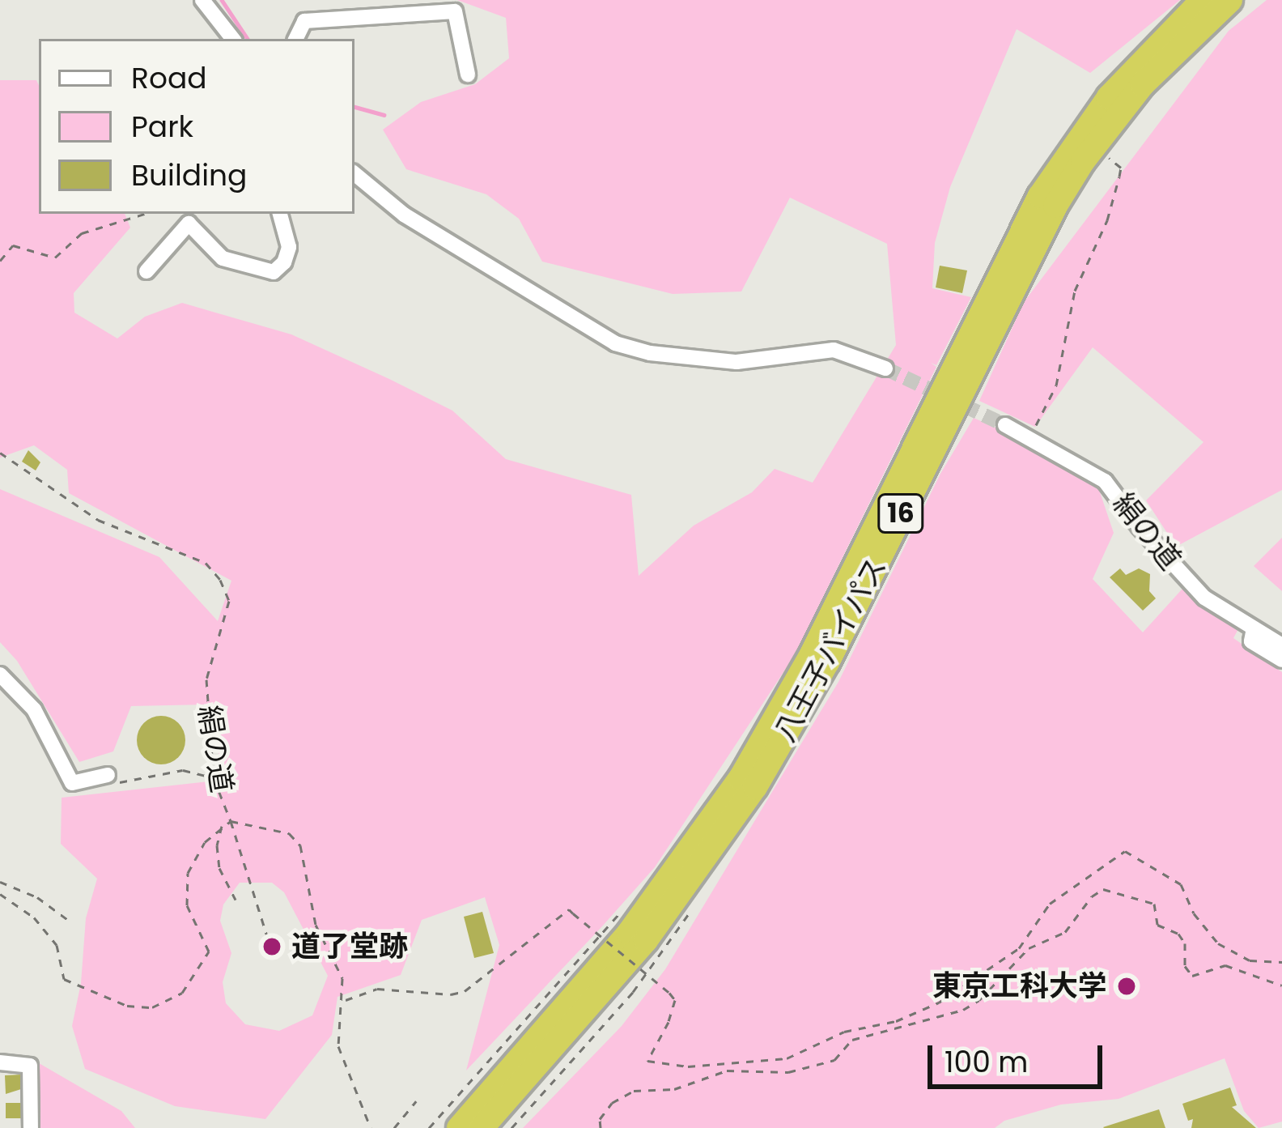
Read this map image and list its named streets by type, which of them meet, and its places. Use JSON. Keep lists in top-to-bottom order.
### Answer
{
  "streets": {
    "highway": ["16", "八王子バイパス"],
    "street": ["絹の道"]
  },
  "crossings": [
    ["16", "八王子バイパス"]
  ],
  "places": ["道了堂跡", "東京工科大学"],
  "legend": ["Road", "Park", "Building"],
  "scale_bar": "100 m"
}
